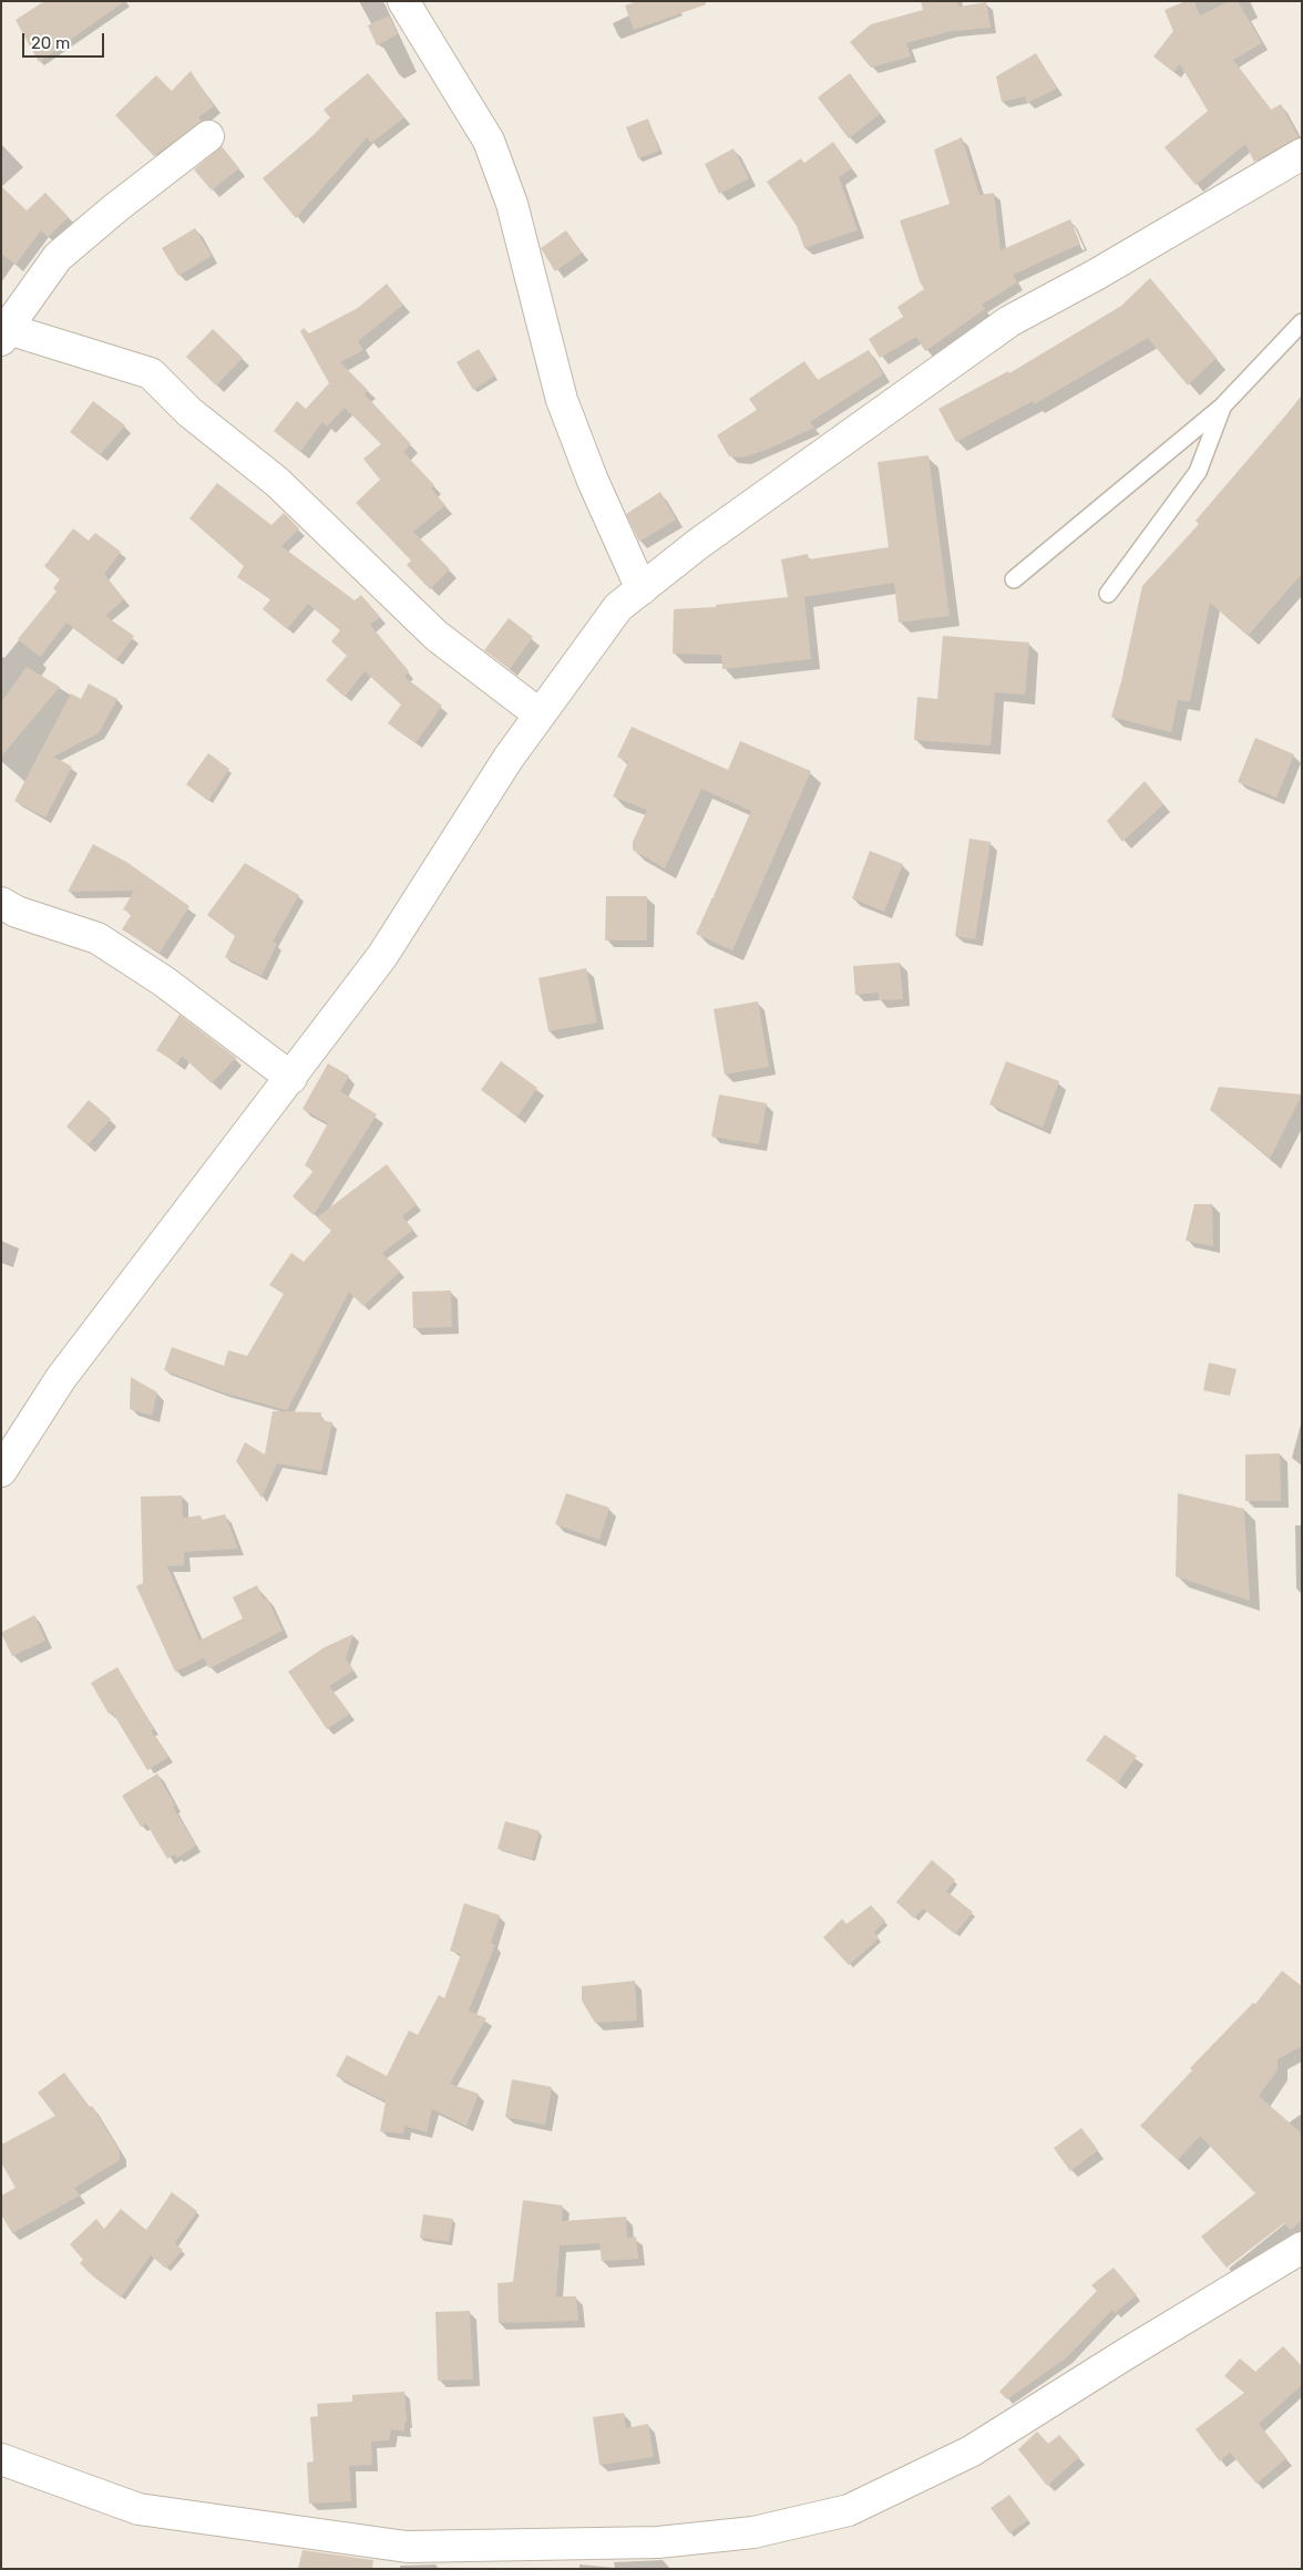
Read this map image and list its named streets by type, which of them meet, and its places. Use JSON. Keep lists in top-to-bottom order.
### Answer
{
  "scale_bar": "20 m"
}
